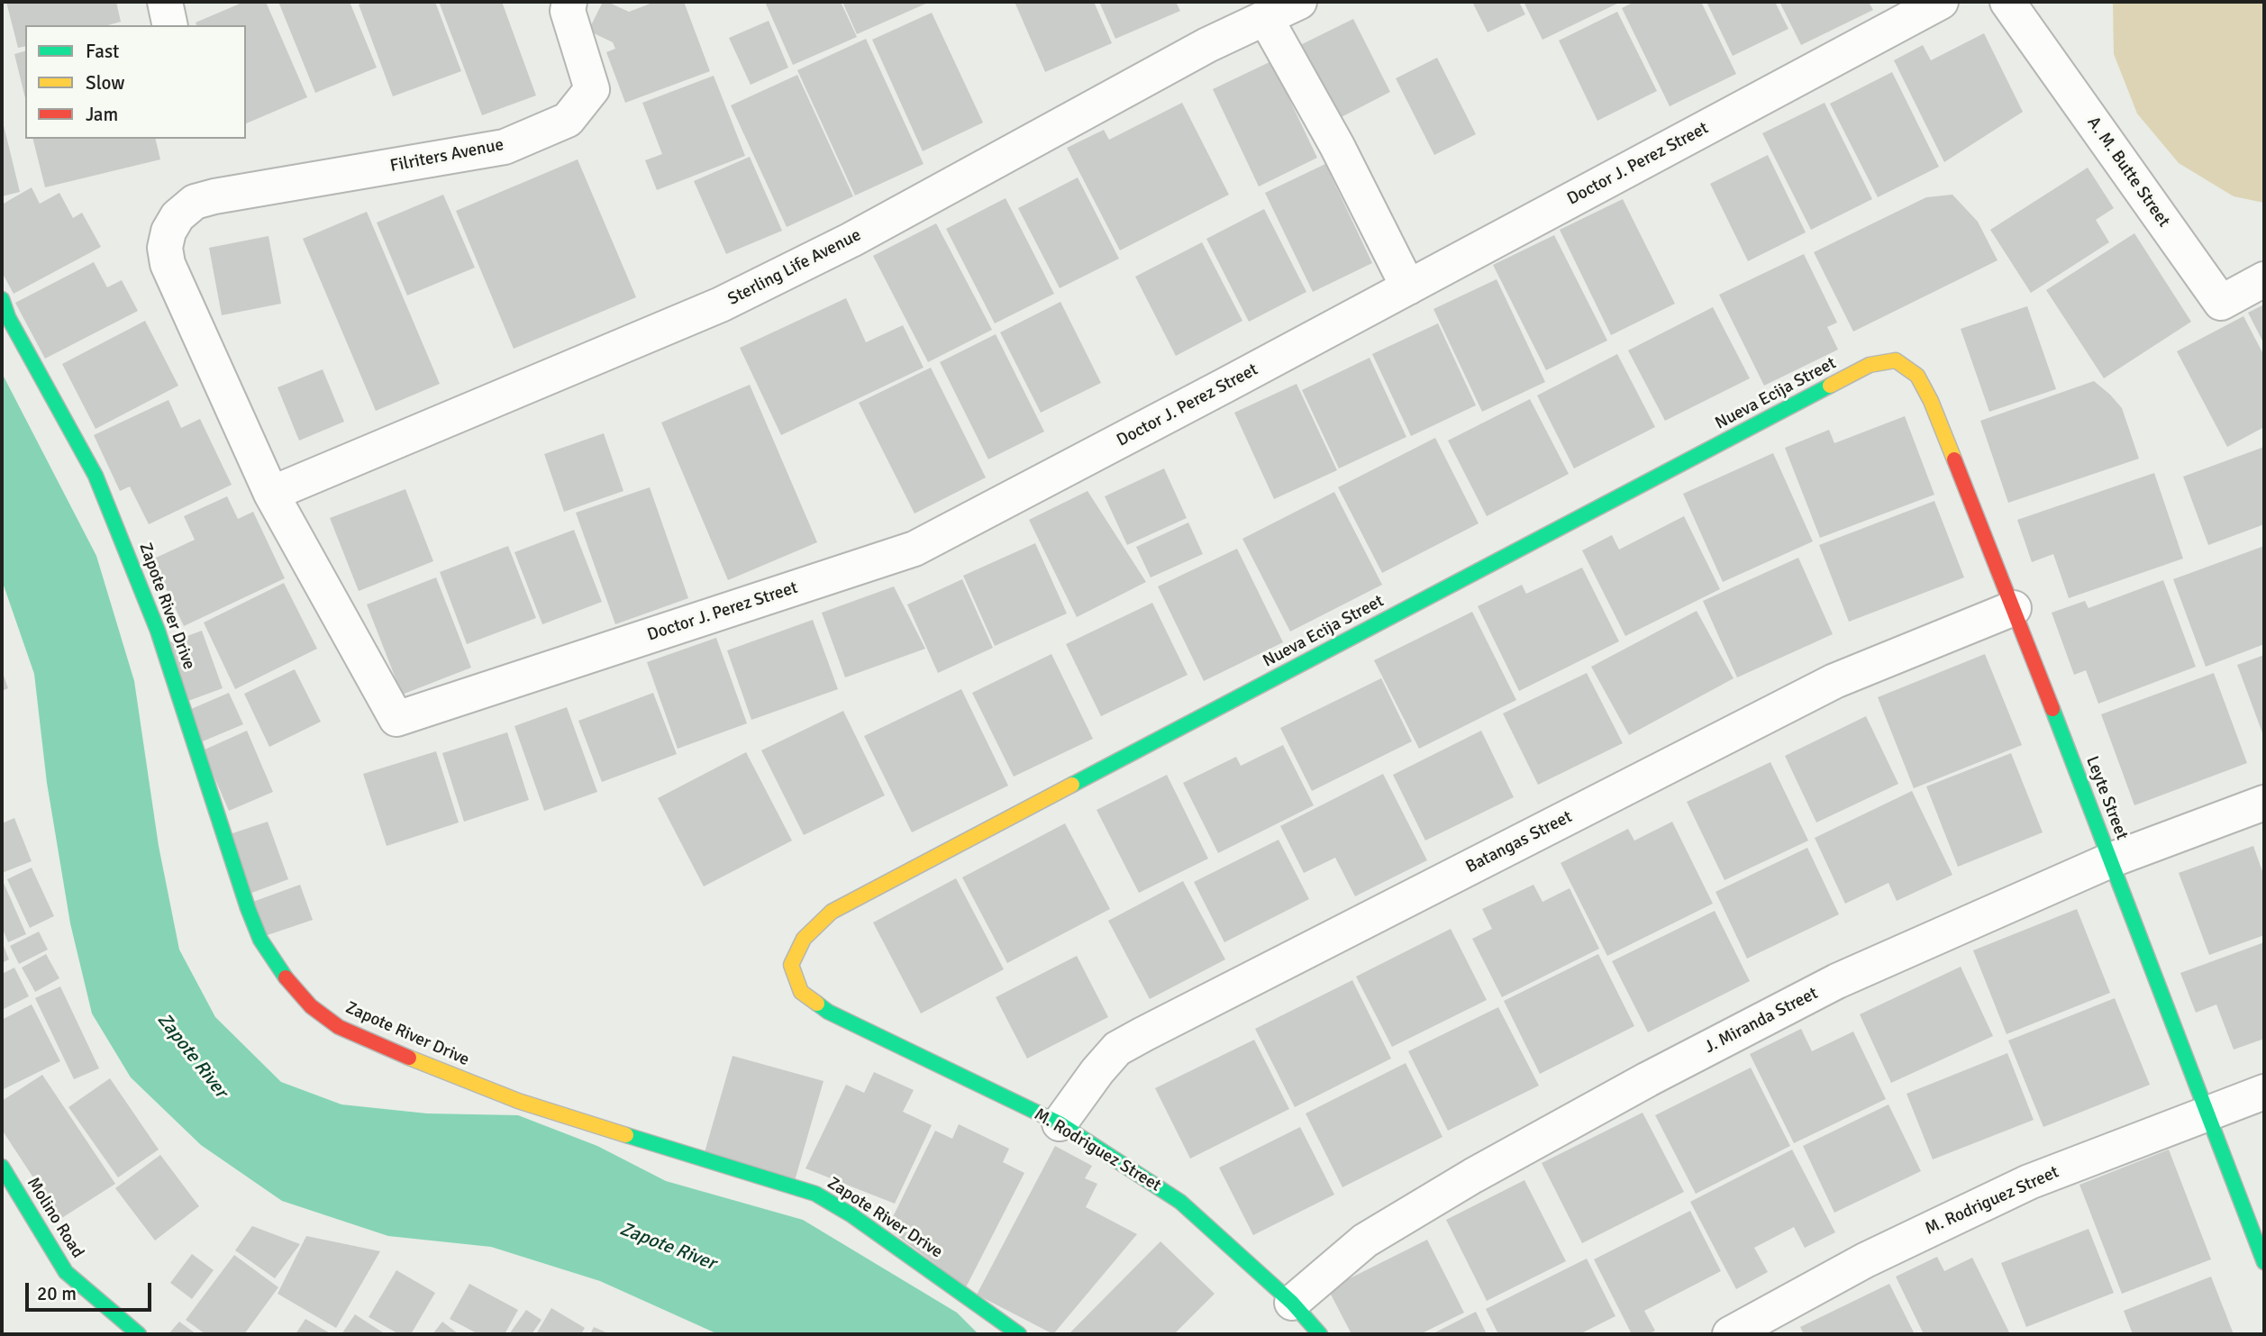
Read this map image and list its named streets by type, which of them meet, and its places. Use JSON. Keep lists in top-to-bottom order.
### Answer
{
  "streets": {
    "street": [
      "Filriters Avenue",
      "Doctor J. Perez Street",
      "A. M. Butte Street",
      "Sterling Life Avenue",
      "Nueva Ecija Street",
      "Zapote River Drive",
      "Leyte Street",
      "Batangas Street",
      "J. Miranda Street",
      "M. Rodriguez Street",
      "Molino Road"
    ]
  },
  "crossings": [
    ["Filriters Avenue", "Doctor J. Perez Street"],
    ["Filriters Avenue", "Sterling Life Avenue"],
    ["Doctor J. Perez Street", "Sterling Life Avenue"],
    ["Nueva Ecija Street", "Leyte Street"],
    ["Nueva Ecija Street", "M. Rodriguez Street"],
    ["Leyte Street", "Batangas Street"],
    ["Leyte Street", "J. Miranda Street"],
    ["Leyte Street", "M. Rodriguez Street"],
    ["Batangas Street", "M. Rodriguez Street"],
    ["J. Miranda Street", "M. Rodriguez Street"]
  ],
  "water": ["Zapote River"],
  "legend": ["Fast", "Slow", "Jam"],
  "scale_bar": "20 m"
}
